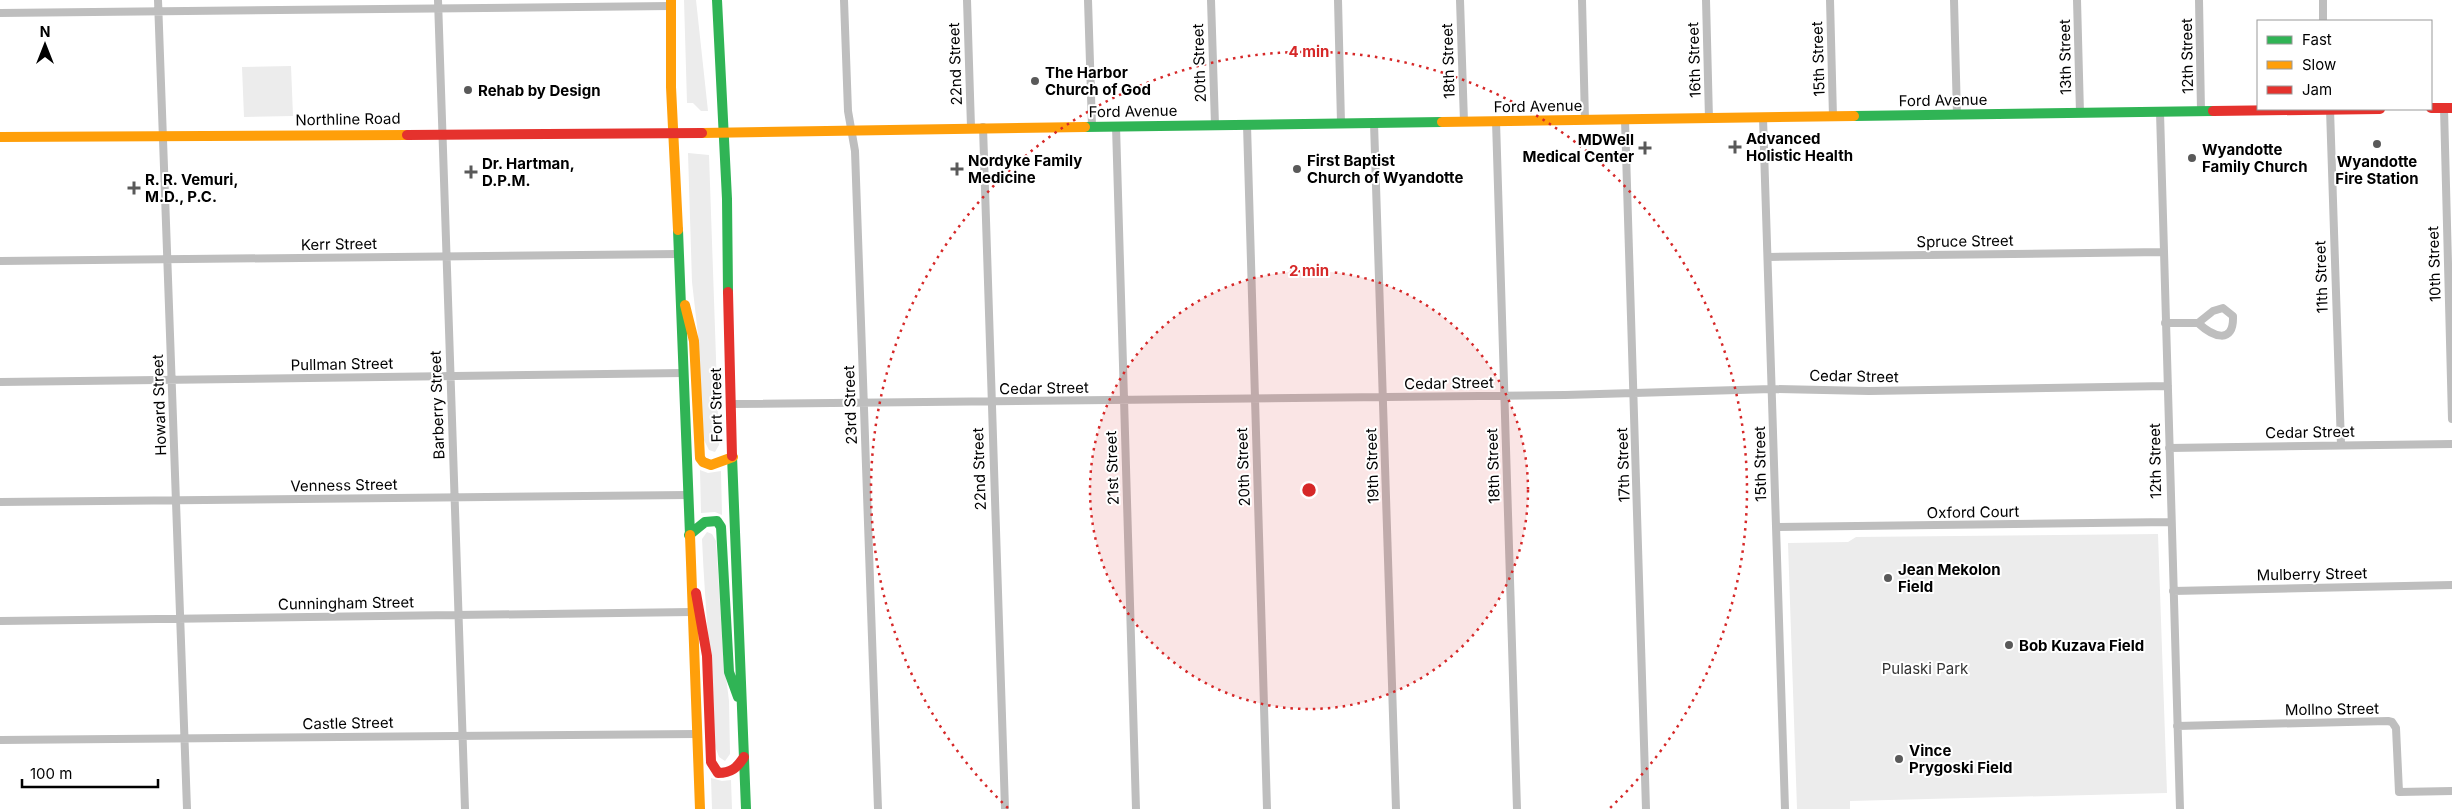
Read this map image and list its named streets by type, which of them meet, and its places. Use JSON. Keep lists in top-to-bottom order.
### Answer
{
  "streets": {
    "main road": ["Ford Avenue", "Northline Road", "Fort Street"],
    "street": [
      "12th Street",
      "13th Street",
      "15th Street",
      "16th Street",
      "18th Street",
      "20th Street",
      "22nd Street",
      "Spruce Street",
      "Kerr Street",
      "10th Street",
      "11th Street",
      "Pullman Street",
      "Cedar Street",
      "Howard Street",
      "Barberry Street",
      "23rd Street",
      "17th Street",
      "19th Street",
      "21st Street",
      "Venness Street",
      "Oxford Court",
      "Mulberry Street",
      "Cunningham Street",
      "Mollno Street",
      "Castle Street"
    ]
  },
  "crossings": [
    ["12th Street", "Ford Avenue"],
    ["12th Street", "Spruce Street"],
    ["12th Street", "Cedar Street"],
    ["12th Street", "Oxford Court"],
    ["12th Street", "Mulberry Street"],
    ["12th Street", "Mollno Street"],
    ["13th Street", "Ford Avenue"],
    ["15th Street", "Ford Avenue"],
    ["15th Street", "Spruce Street"],
    ["15th Street", "Cedar Street"],
    ["15th Street", "Oxford Court"],
    ["16th Street", "Ford Avenue"],
    ["18th Street", "Ford Avenue"],
    ["18th Street", "Cedar Street"],
    ["20th Street", "Ford Avenue"],
    ["20th Street", "Cedar Street"],
    ["22nd Street", "Ford Avenue"],
    ["22nd Street", "Cedar Street"],
    ["Ford Avenue", "Northline Road"],
    ["Ford Avenue", "Fort Street"],
    ["Ford Avenue", "23rd Street"],
    ["Ford Avenue", "17th Street"],
    ["Ford Avenue", "19th Street"],
    ["Ford Avenue", "21st Street"],
    ["Northline Road", "Howard Street"],
    ["Northline Road", "Barberry Street"],
    ["Northline Road", "Fort Street"],
    ["Kerr Street", "Howard Street"],
    ["Kerr Street", "Barberry Street"],
    ["Kerr Street", "Fort Street"],
    ["11th Street", "Cedar Street"],
    ["Pullman Street", "Howard Street"],
    ["Pullman Street", "Barberry Street"],
    ["Pullman Street", "Fort Street"],
    ["Cedar Street", "Fort Street"],
    ["Cedar Street", "23rd Street"],
    ["Cedar Street", "17th Street"],
    ["Cedar Street", "19th Street"],
    ["Cedar Street", "21st Street"],
    ["Howard Street", "Venness Street"],
    ["Howard Street", "Cunningham Street"],
    ["Howard Street", "Castle Street"],
    ["Barberry Street", "Venness Street"],
    ["Barberry Street", "Cunningham Street"],
    ["Barberry Street", "Castle Street"],
    ["Fort Street", "Venness Street"],
    ["Fort Street", "Cunningham Street"],
    ["Fort Street", "Castle Street"]
  ],
  "parks": ["Pulaski Park"],
  "places": {
    "other": [
      "The Harbor Church of God",
      "Rehab by Design",
      "Wyandotte Fire Station",
      "Wyandotte Family Church",
      "First Baptist Church of Wyandotte",
      "Jean Mekolon Field",
      "Bob Kuzava Field",
      "Vince Prygoski Field"
    ],
    "health": [
      "Advanced Holistic Health",
      "MDWell Medical Center",
      "Nordyke Family Medicine",
      "Dr. Hartman, D.P.M.",
      "R. R. Vemuri, M.D., P.C."
    ]
  },
  "legend": ["Fast", "Slow", "Jam"],
  "scale_bar": "100 m",
  "north": "top",
  "rings": ["4 min", "2 min"]
}
